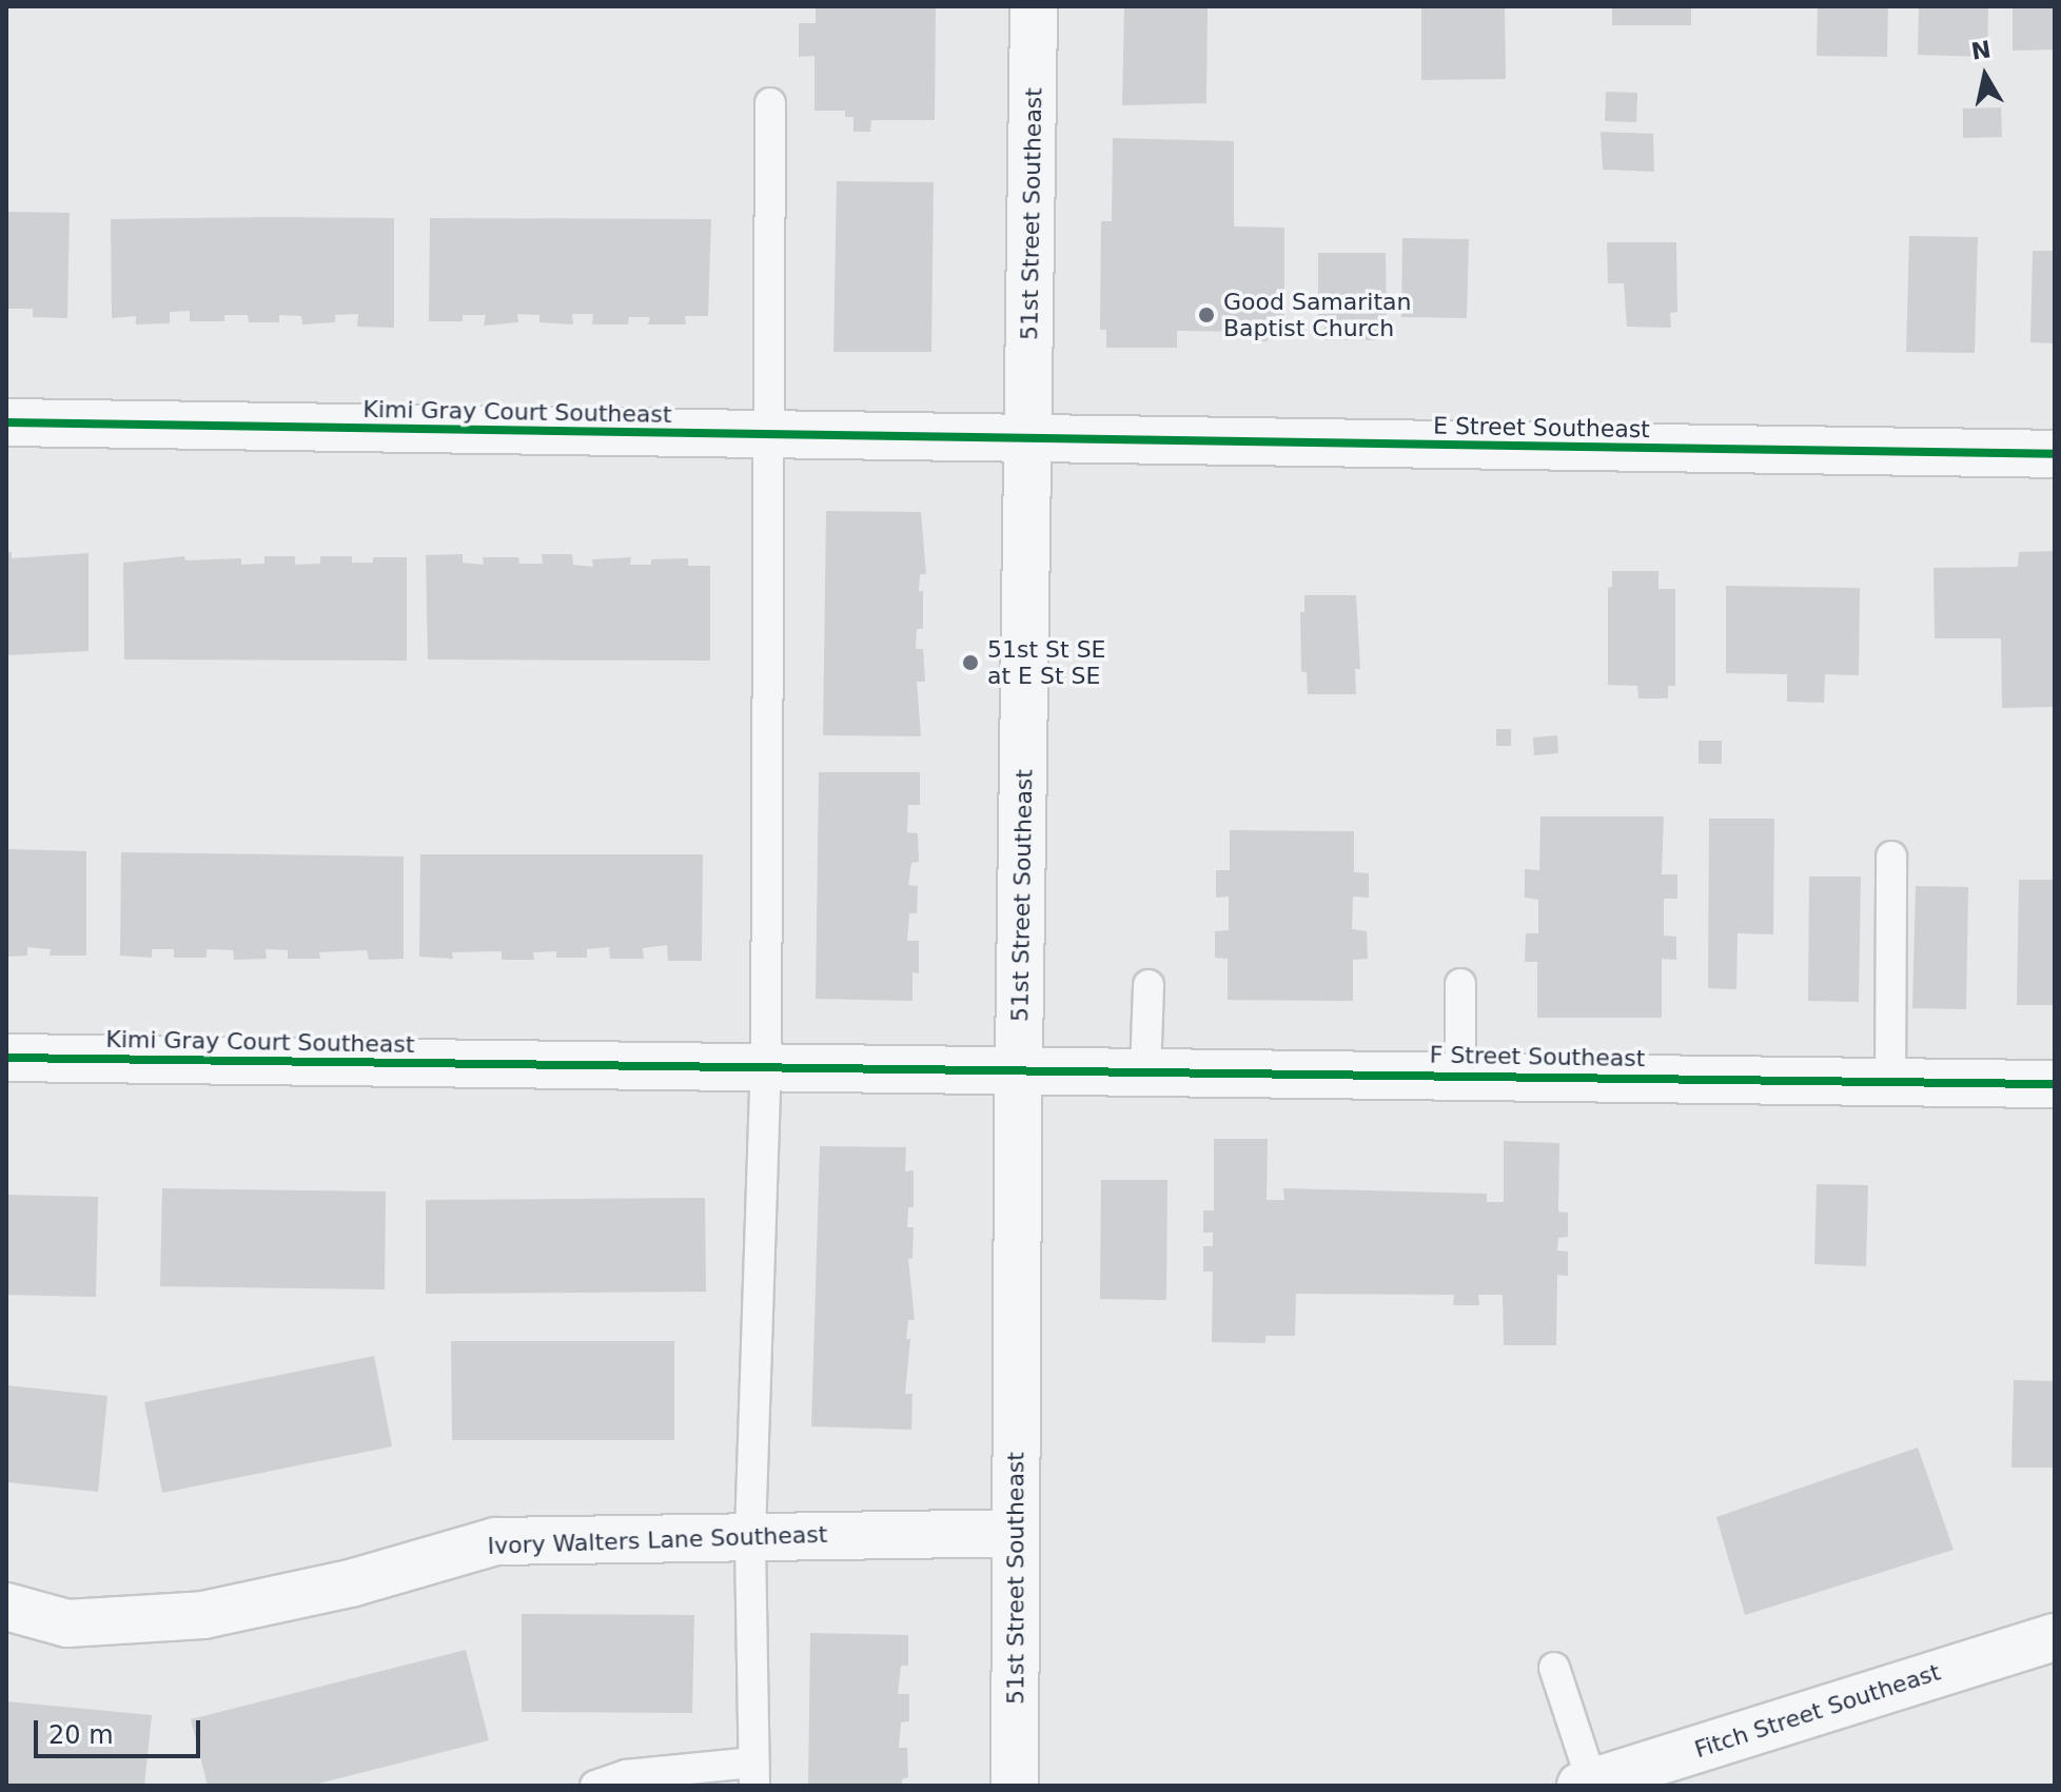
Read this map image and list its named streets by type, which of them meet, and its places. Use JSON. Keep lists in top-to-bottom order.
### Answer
{
  "streets": {
    "street": [
      "51st Street Southeast",
      "Kimi Gray Court Southeast",
      "E Street Southeast",
      "F Street Southeast",
      "Ivory Walters Lane Southeast",
      "Fitch Street Southeast"
    ]
  },
  "crossings": [
    ["51st Street Southeast", "Kimi Gray Court Southeast"],
    ["51st Street Southeast", "E Street Southeast"],
    ["51st Street Southeast", "F Street Southeast"],
    ["51st Street Southeast", "Ivory Walters Lane Southeast"],
    ["Kimi Gray Court Southeast", "E Street Southeast"],
    ["Kimi Gray Court Southeast", "F Street Southeast"]
  ],
  "places": ["Good Samaritan Baptist Church", "51st St SE at E St SE"],
  "scale_bar": "20 m",
  "north": "top"
}
